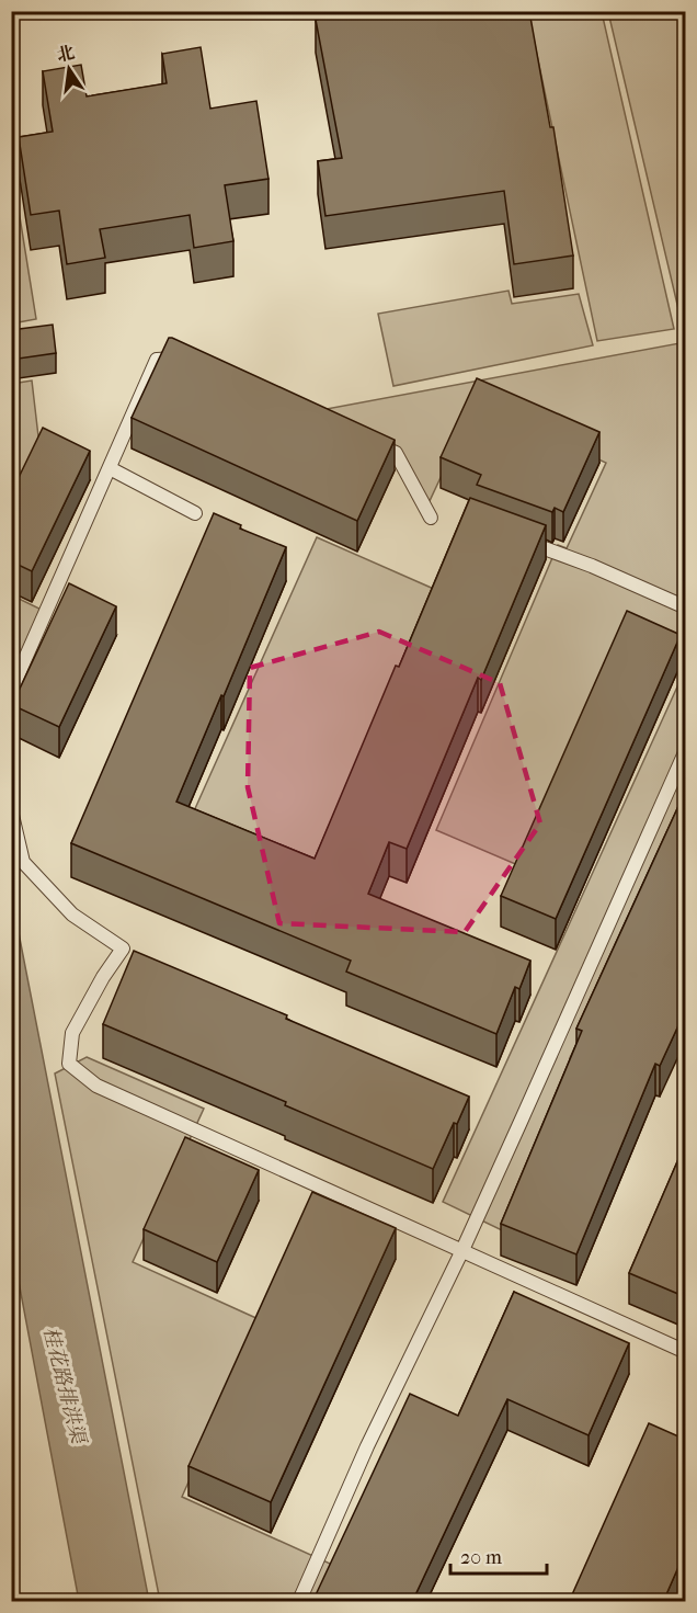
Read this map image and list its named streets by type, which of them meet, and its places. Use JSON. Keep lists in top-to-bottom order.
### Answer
{
  "water": ["桂花路排洪渠"],
  "scale_bar": "20 m",
  "north": "top"
}
